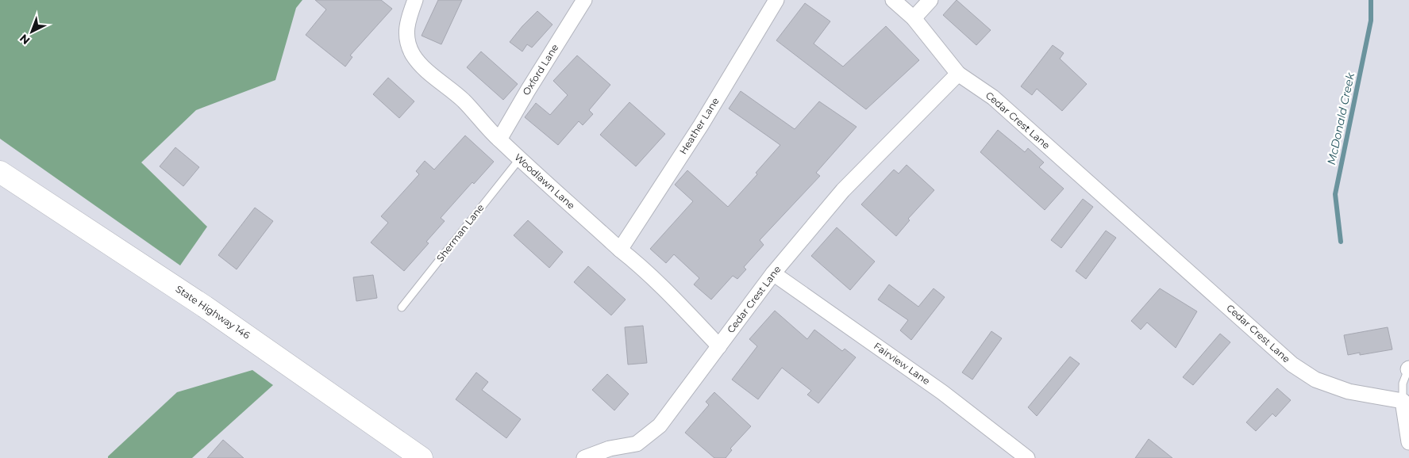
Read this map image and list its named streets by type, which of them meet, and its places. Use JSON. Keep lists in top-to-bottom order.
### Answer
{
  "streets": {
    "main road": ["State Highway 146"],
    "street": [
      "Oxford Lane",
      "Cedar Crest Lane",
      "Heather Lane",
      "Woodlawn Lane",
      "Fairview Lane"
    ],
    "lane": ["Sherman Lane"]
  },
  "crossings": [
    ["Oxford Lane", "Woodlawn Lane"],
    ["Cedar Crest Lane", "Woodlawn Lane"],
    ["Cedar Crest Lane", "Fairview Lane"],
    ["Heather Lane", "Woodlawn Lane"],
    ["Woodlawn Lane", "Sherman Lane"]
  ],
  "water": ["McDonald Creek"],
  "north": "bottom left"
}
